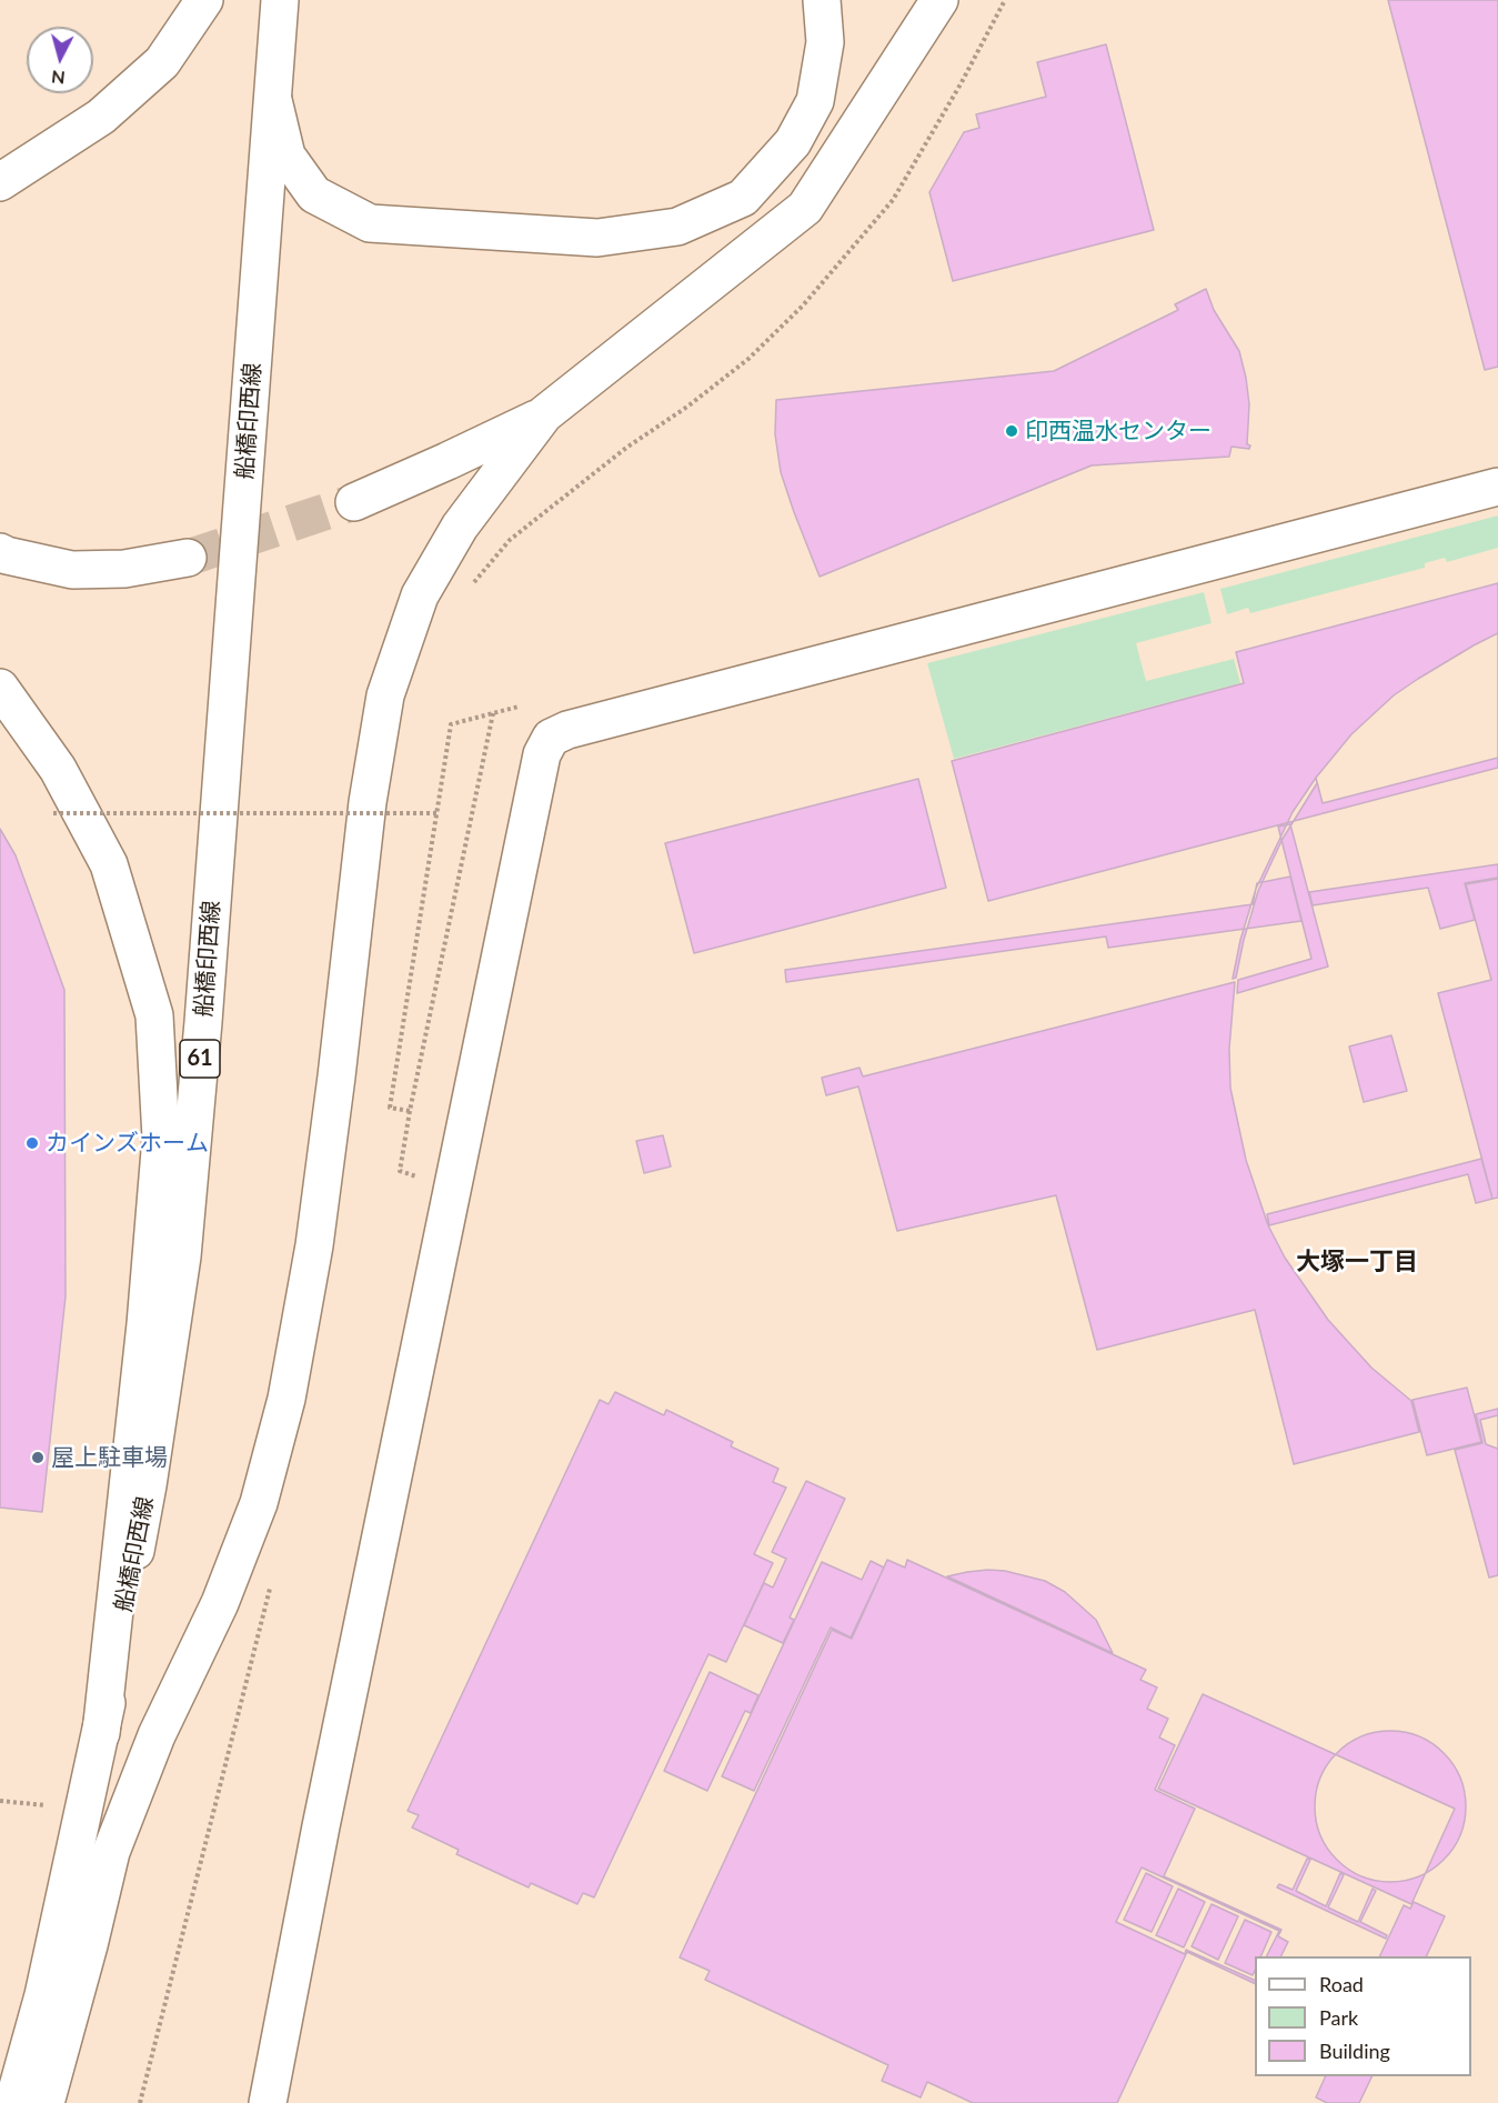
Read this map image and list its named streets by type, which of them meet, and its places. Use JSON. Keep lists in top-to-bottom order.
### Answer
{
  "streets": {
    "main road": ["船橋印西線", "61"]
  },
  "districts": ["大塚一丁目"],
  "places": ["印西温水センター", "カインズホーム", "屋上駐車場"],
  "legend": ["Road", "Park", "Building"],
  "north": "bottom"
}
